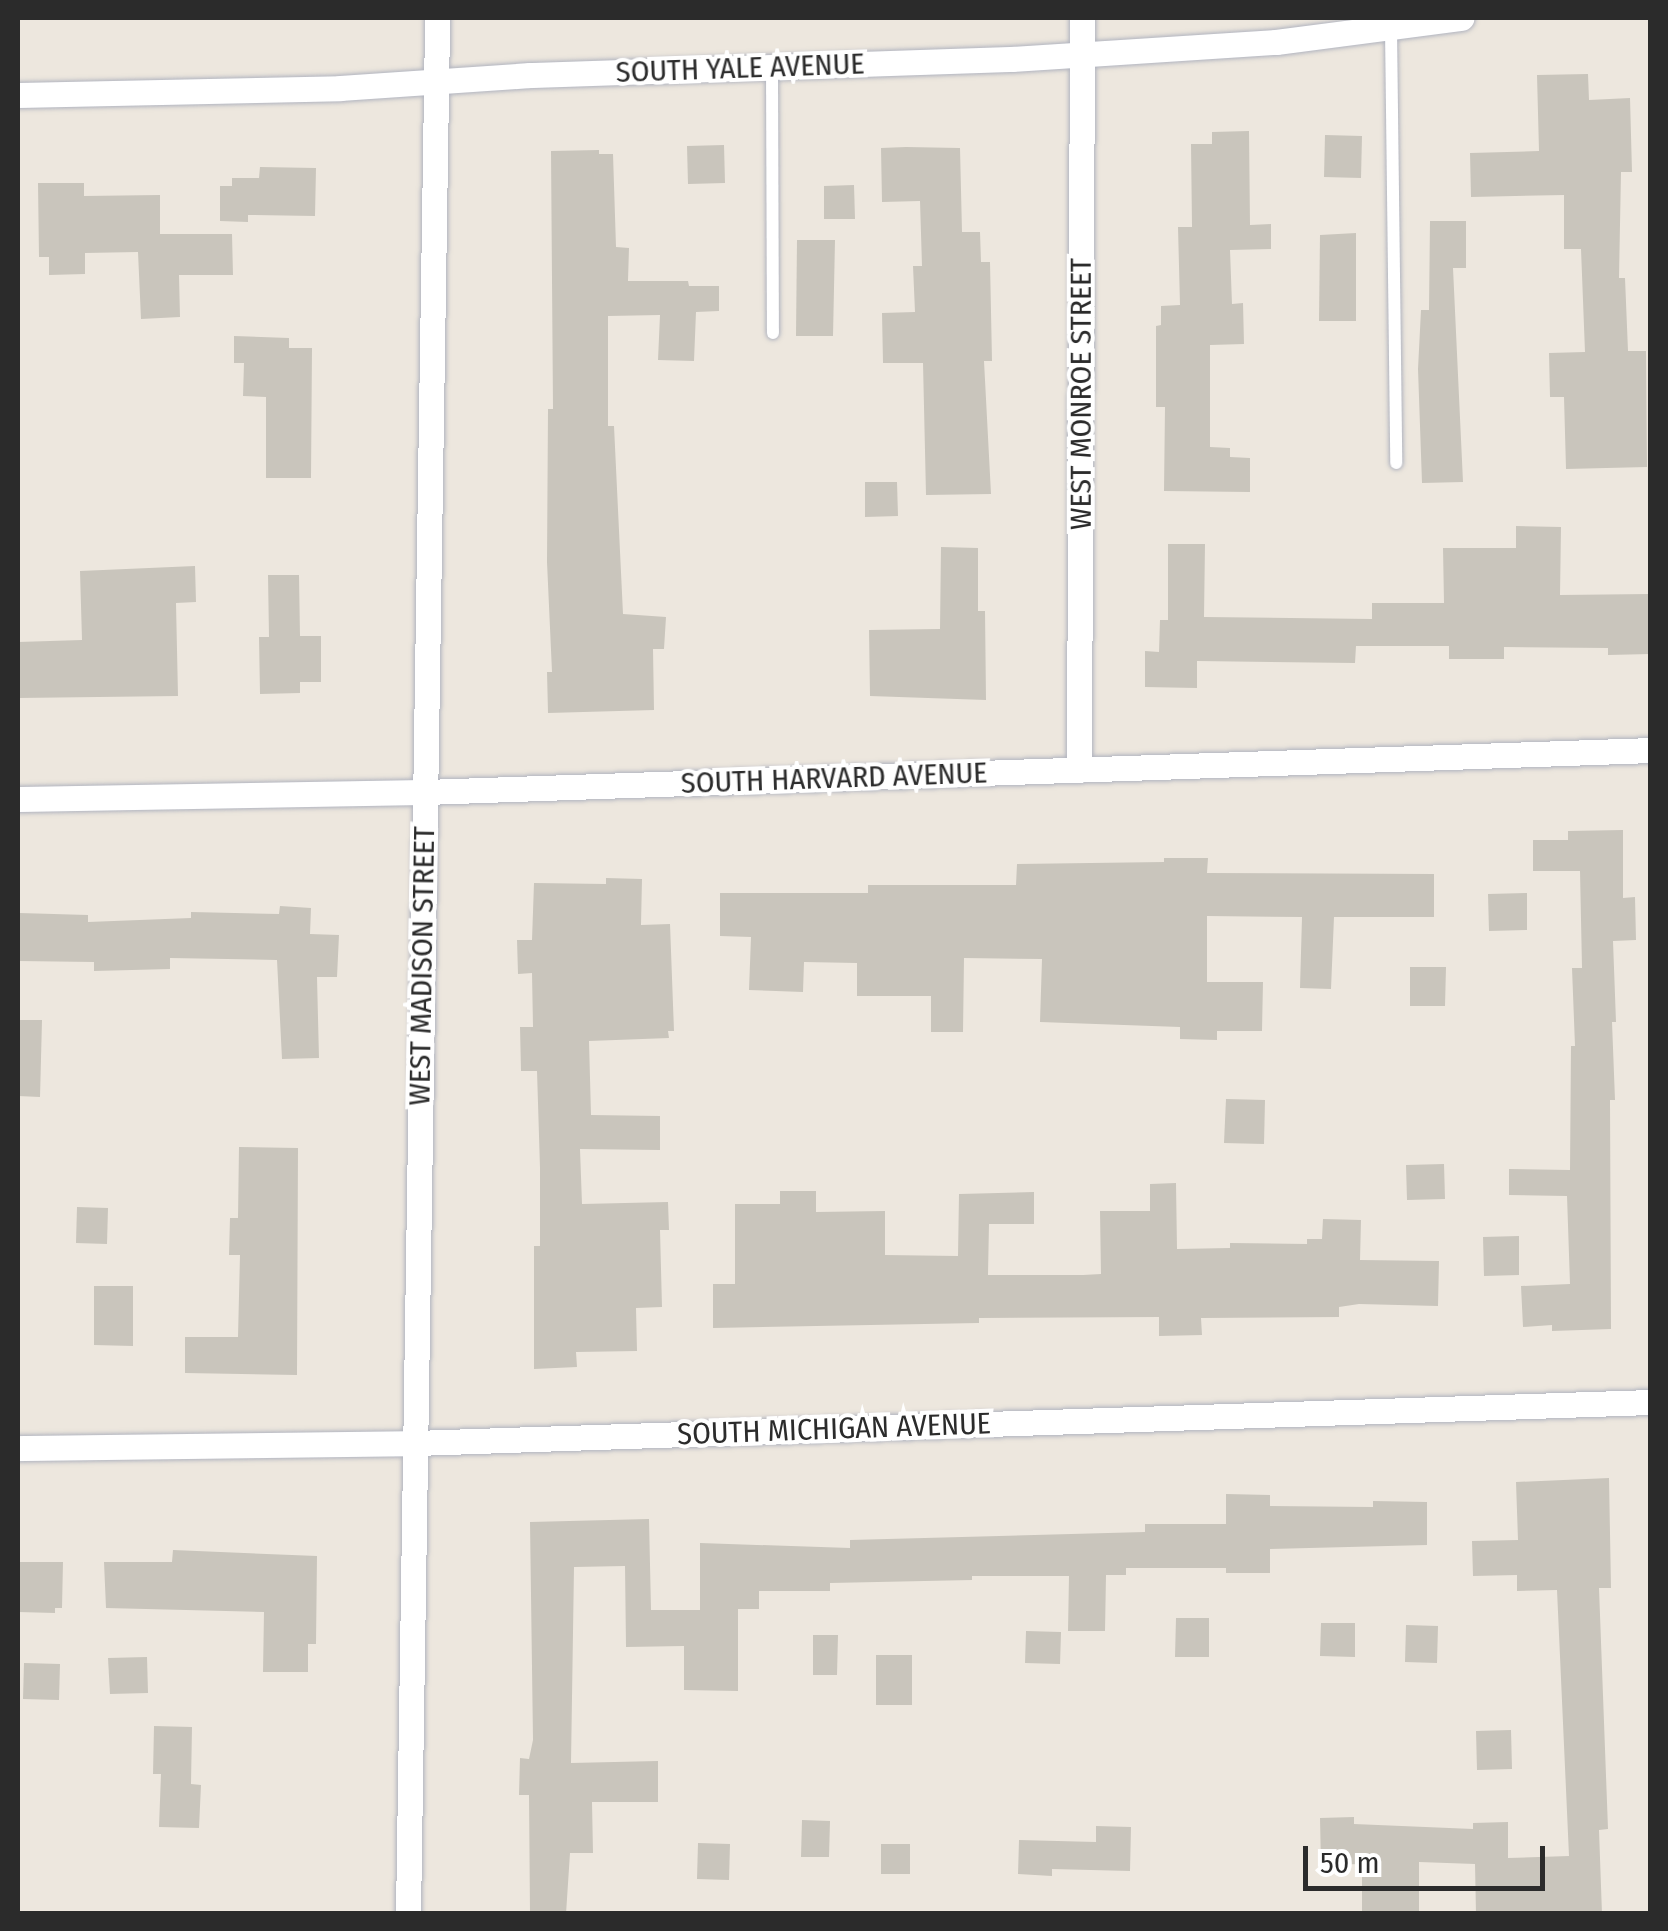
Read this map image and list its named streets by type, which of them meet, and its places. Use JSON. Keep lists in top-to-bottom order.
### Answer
{
  "streets": {
    "street": [
      "SOUTH YALE AVENUE",
      "WEST MONROE STREET",
      "SOUTH HARVARD AVENUE",
      "WEST MADISON STREET",
      "SOUTH MICHIGAN AVENUE"
    ]
  },
  "crossings": [
    ["SOUTH YALE AVENUE", "WEST MONROE STREET"],
    ["SOUTH YALE AVENUE", "WEST MADISON STREET"],
    ["WEST MONROE STREET", "SOUTH HARVARD AVENUE"],
    ["SOUTH HARVARD AVENUE", "WEST MADISON STREET"],
    ["WEST MADISON STREET", "SOUTH MICHIGAN AVENUE"]
  ],
  "scale_bar": "50 m"
}
